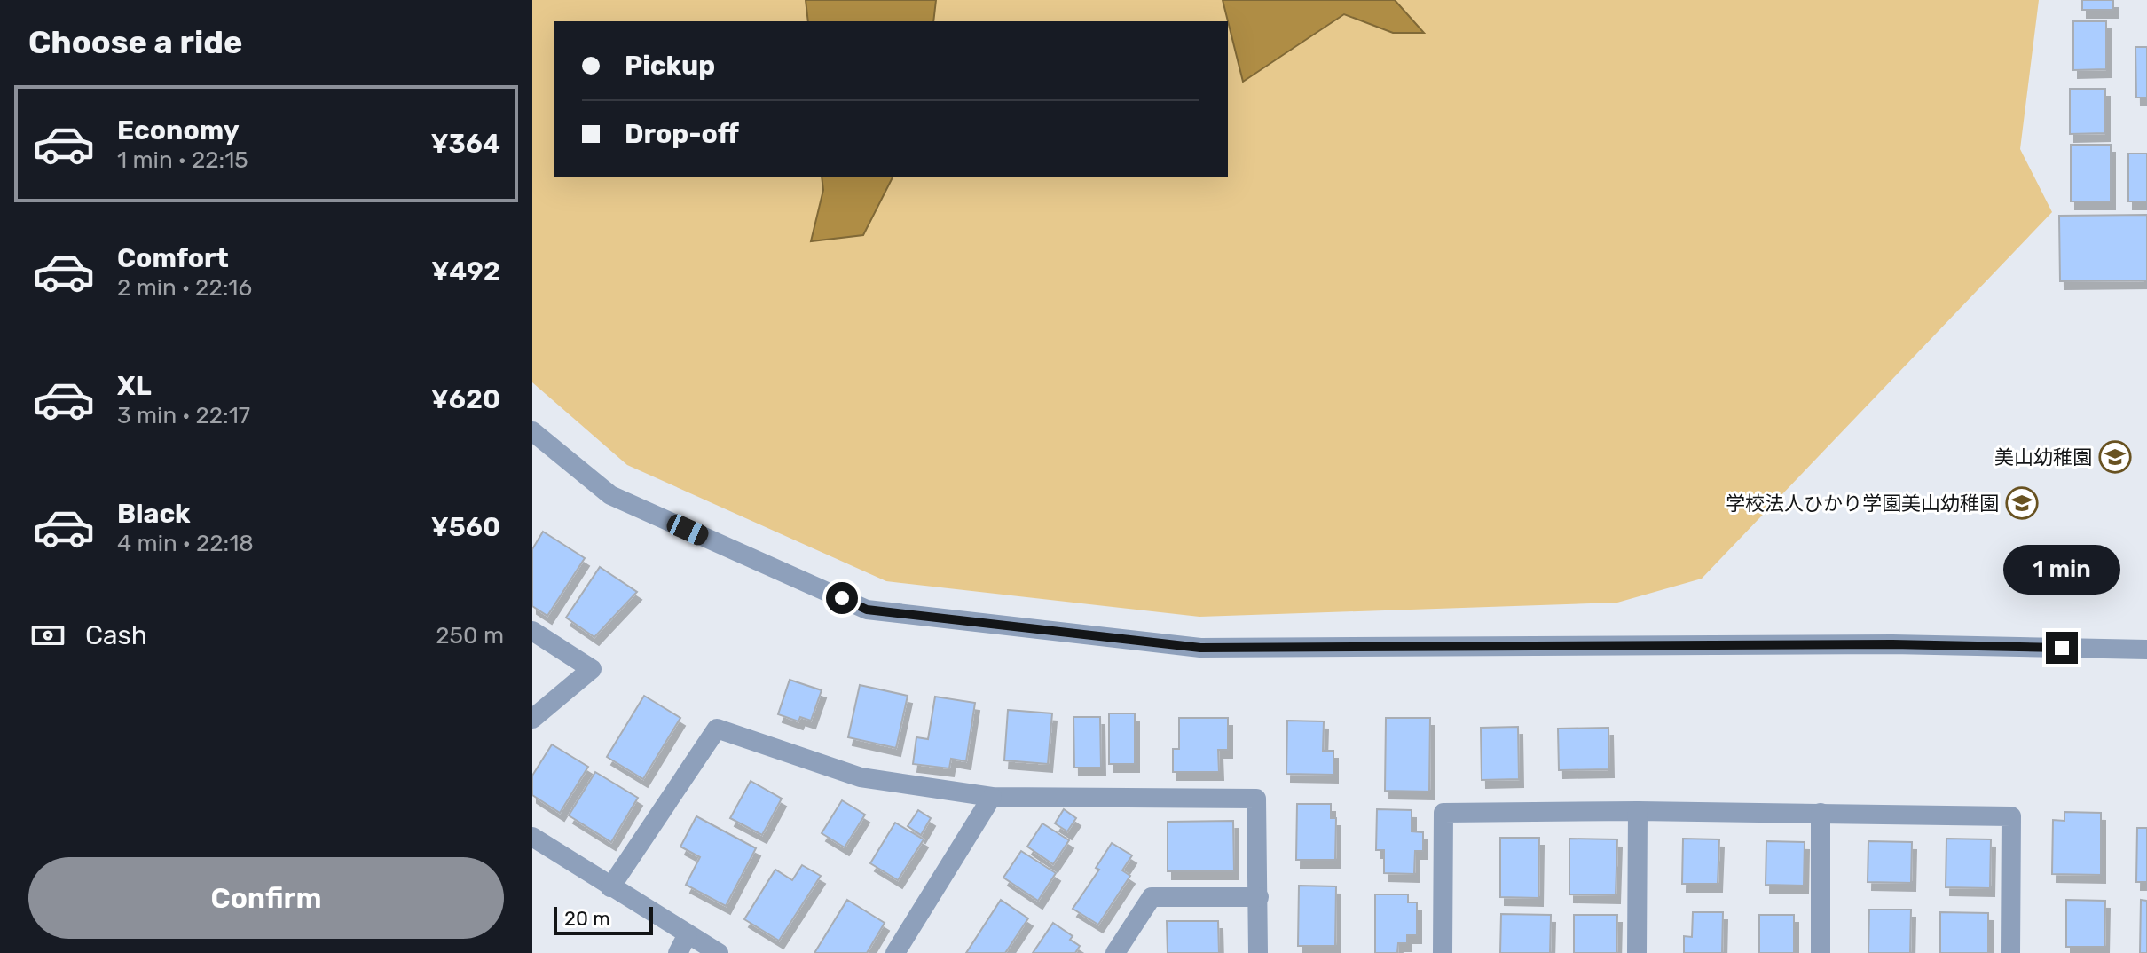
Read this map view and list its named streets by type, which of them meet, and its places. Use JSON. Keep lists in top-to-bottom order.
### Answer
{
  "places": {
    "school or university": ["美山幼稚園", "学校法人ひかり学園美山幼稚園"]
  },
  "scale_bar": "20 m",
  "page": {
    "heading": "Choose a ride",
    "banner": ["Pickup", "Drop-off"],
    "list": [
      {
        "name": "Economy",
        "note": "1 min · 22:15",
        "value": "¥364"
      },
      {
        "name": "Comfort",
        "note": "2 min · 22:16",
        "value": "¥492"
      },
      {
        "name": "XL",
        "note": "3 min · 22:17",
        "value": "¥620"
      },
      {
        "name": "Black",
        "note": "4 min · 22:18",
        "value": "¥560"
      }
    ],
    "bubble": "1 min",
    "pay": ["Cash", "250 m"],
    "buttons": "Confirm",
    "scale": "20 m"
  }
}
